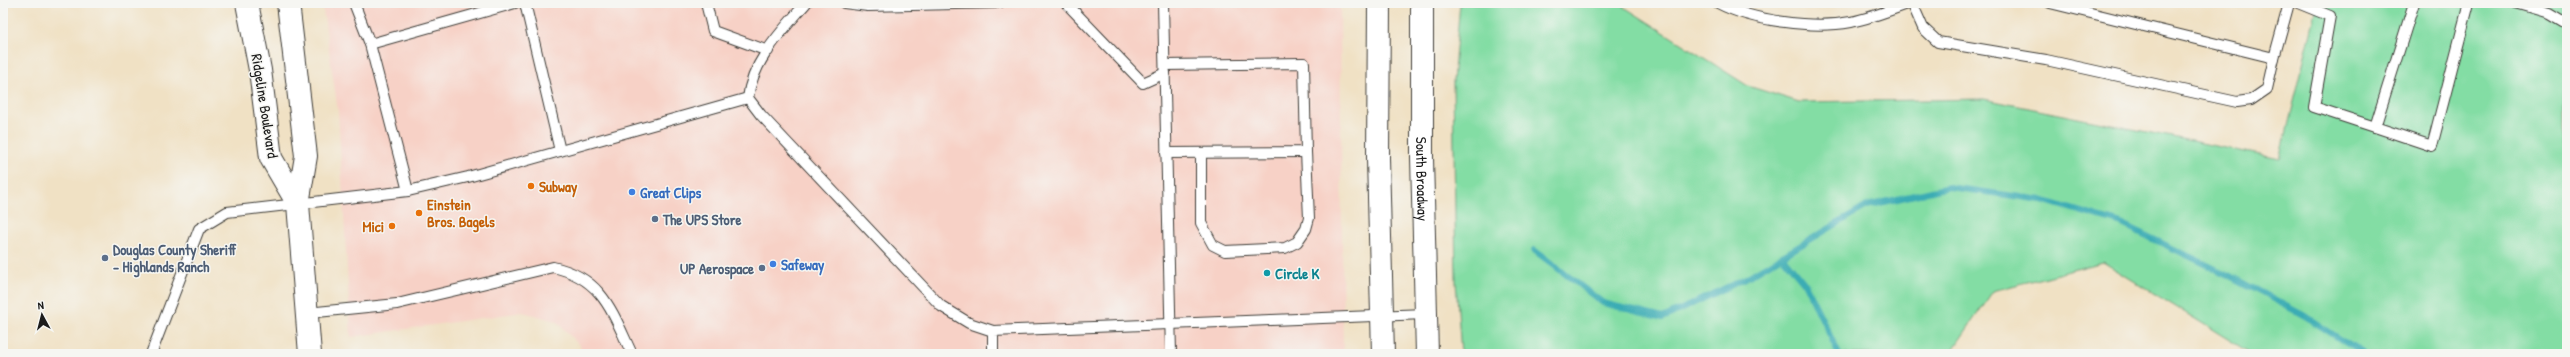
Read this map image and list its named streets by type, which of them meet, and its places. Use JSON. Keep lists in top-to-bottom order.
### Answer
{
  "streets": {
    "main road": ["Ridgeline Boulevard", "South Broadway"]
  },
  "places": [
    "Subway",
    "Great Clips",
    "Einstein Bros. Bagels",
    "The UPS Store",
    "Mici",
    "Douglas County Sheriff - Highlands Ranch",
    "Safeway",
    "UP Aerospace",
    "Circle K"
  ],
  "north": "top"
}
